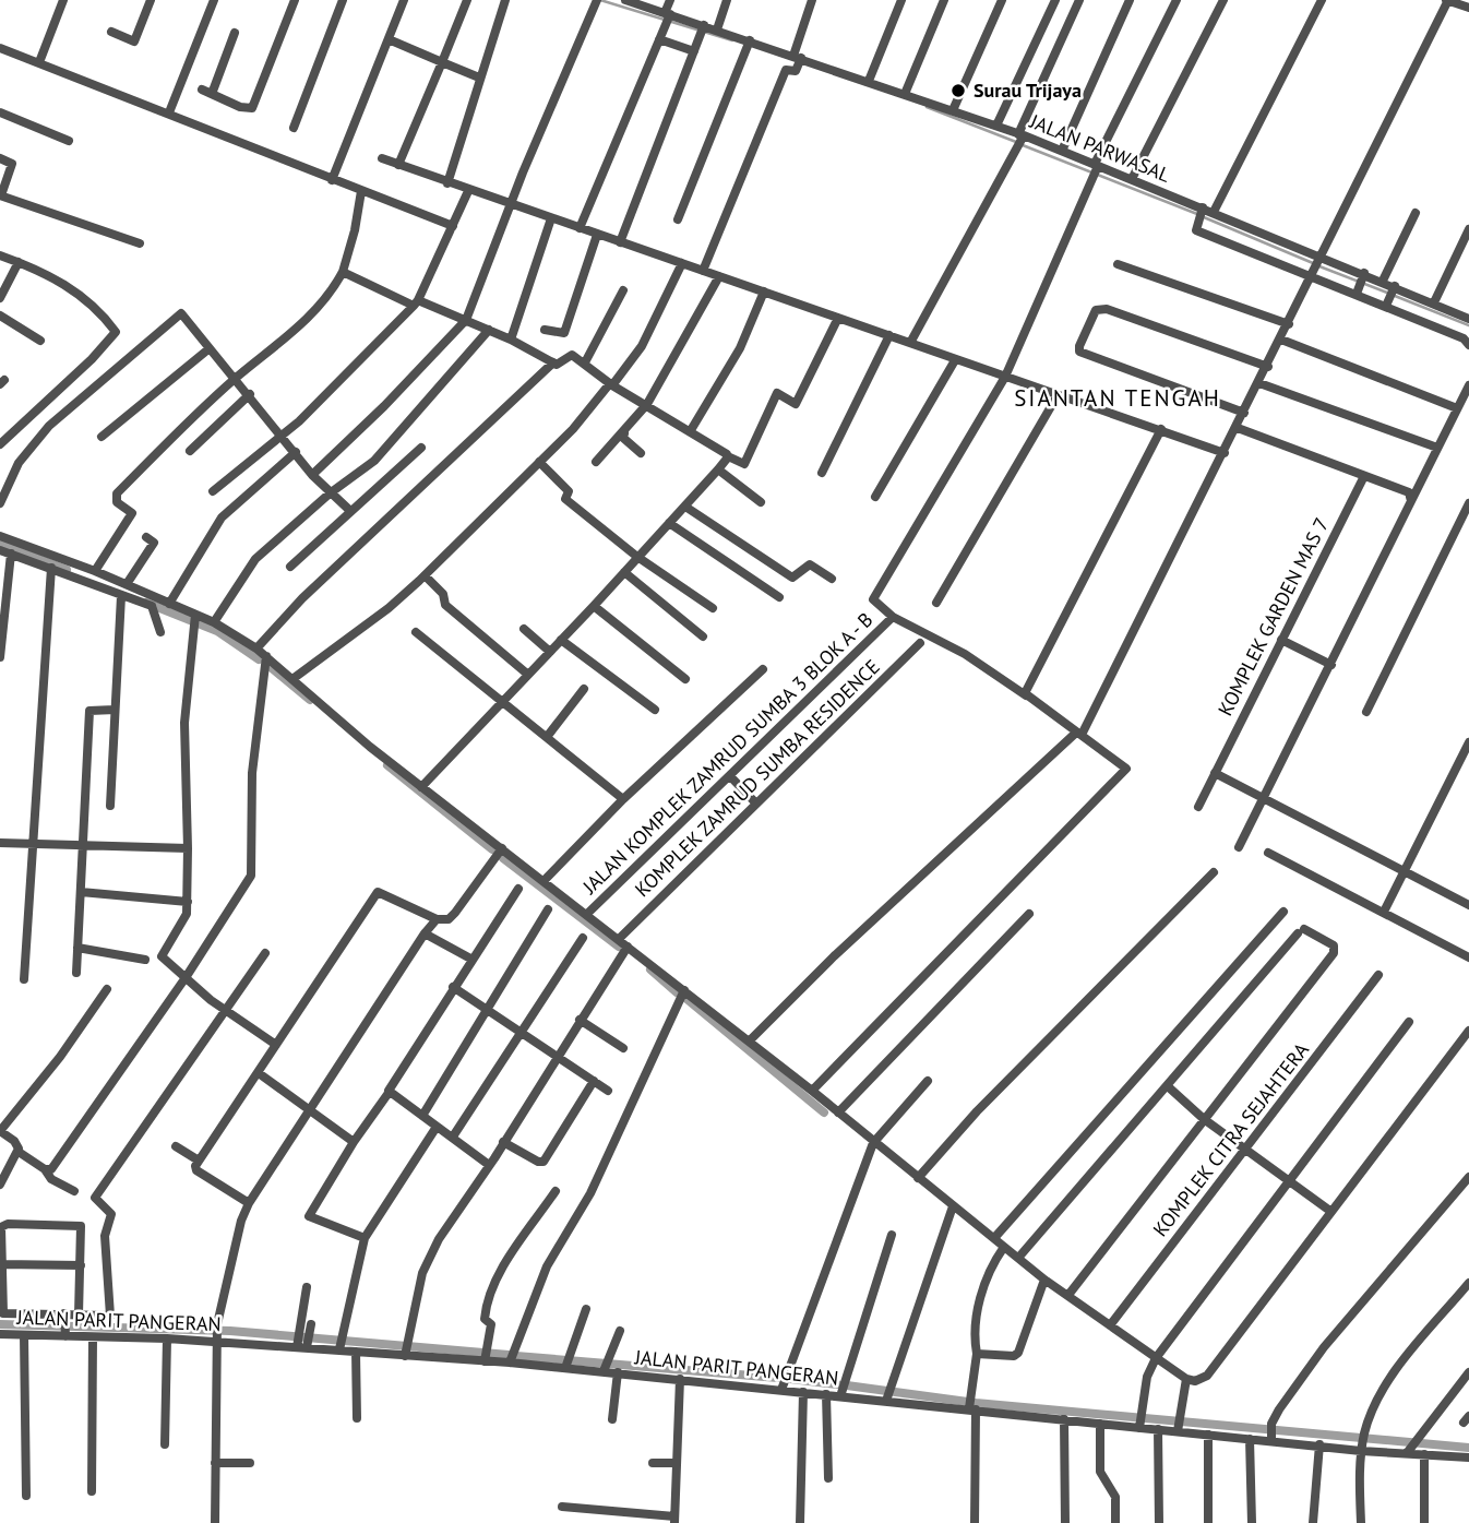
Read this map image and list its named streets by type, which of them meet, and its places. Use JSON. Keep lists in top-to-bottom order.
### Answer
{
  "streets": {
    "street": [
      "JALAN PARWASAL",
      "KOMPLEK GARDEN MAS 7",
      "JALAN KOMPLEK ZAMRUD SUMBA 3 BLOK A - B",
      "KOMPLEK ZAMRUD SUMBA RESIDENCE",
      "KOMPLEK CITRA SEJAHTERA",
      "JALAN PARIT PANGERAN"
    ]
  },
  "districts": ["SIANTAN TENGAH"],
  "places": ["Surau Trijaya"]
}
